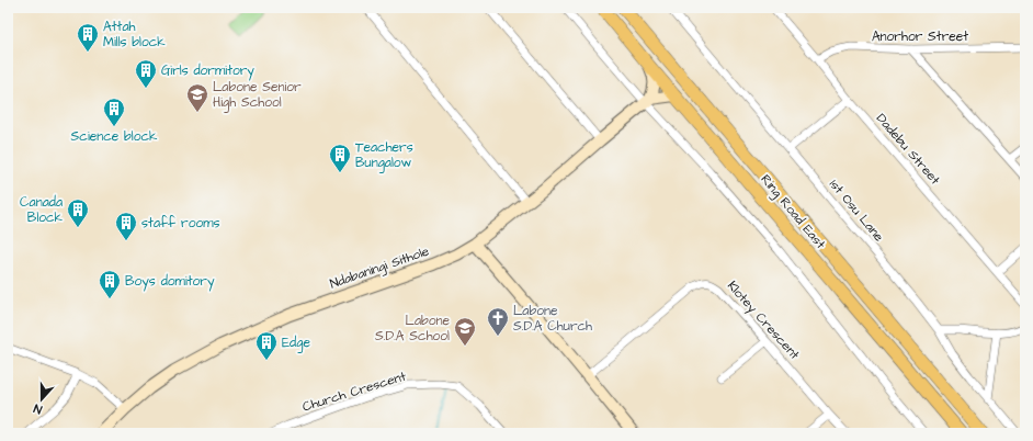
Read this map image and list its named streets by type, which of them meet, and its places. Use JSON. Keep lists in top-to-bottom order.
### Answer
{
  "streets": {
    "main road": ["Ring Road East"],
    "street": [
      "Anorhor Street",
      "Dadebu Street",
      "1st Osu Lane",
      "Ndabaningi Sithole",
      "Klotey Crescent",
      "Church Crescent"
    ]
  },
  "crossings": [
    ["Anorhor Street", "Dadebu Street"]
  ],
  "places": {
    "building": [
      "Attah Mills block",
      "Girls dormitory",
      "Science block",
      "Teachers Bungalow",
      "Canada Block",
      "staff rooms",
      "Boys domitory",
      "Edge"
    ],
    "school or university": ["Labone Senior High School", "Labone S.D.A School"],
    "church": ["Labone S.D.A Church"]
  },
  "north": "bottom"
}
